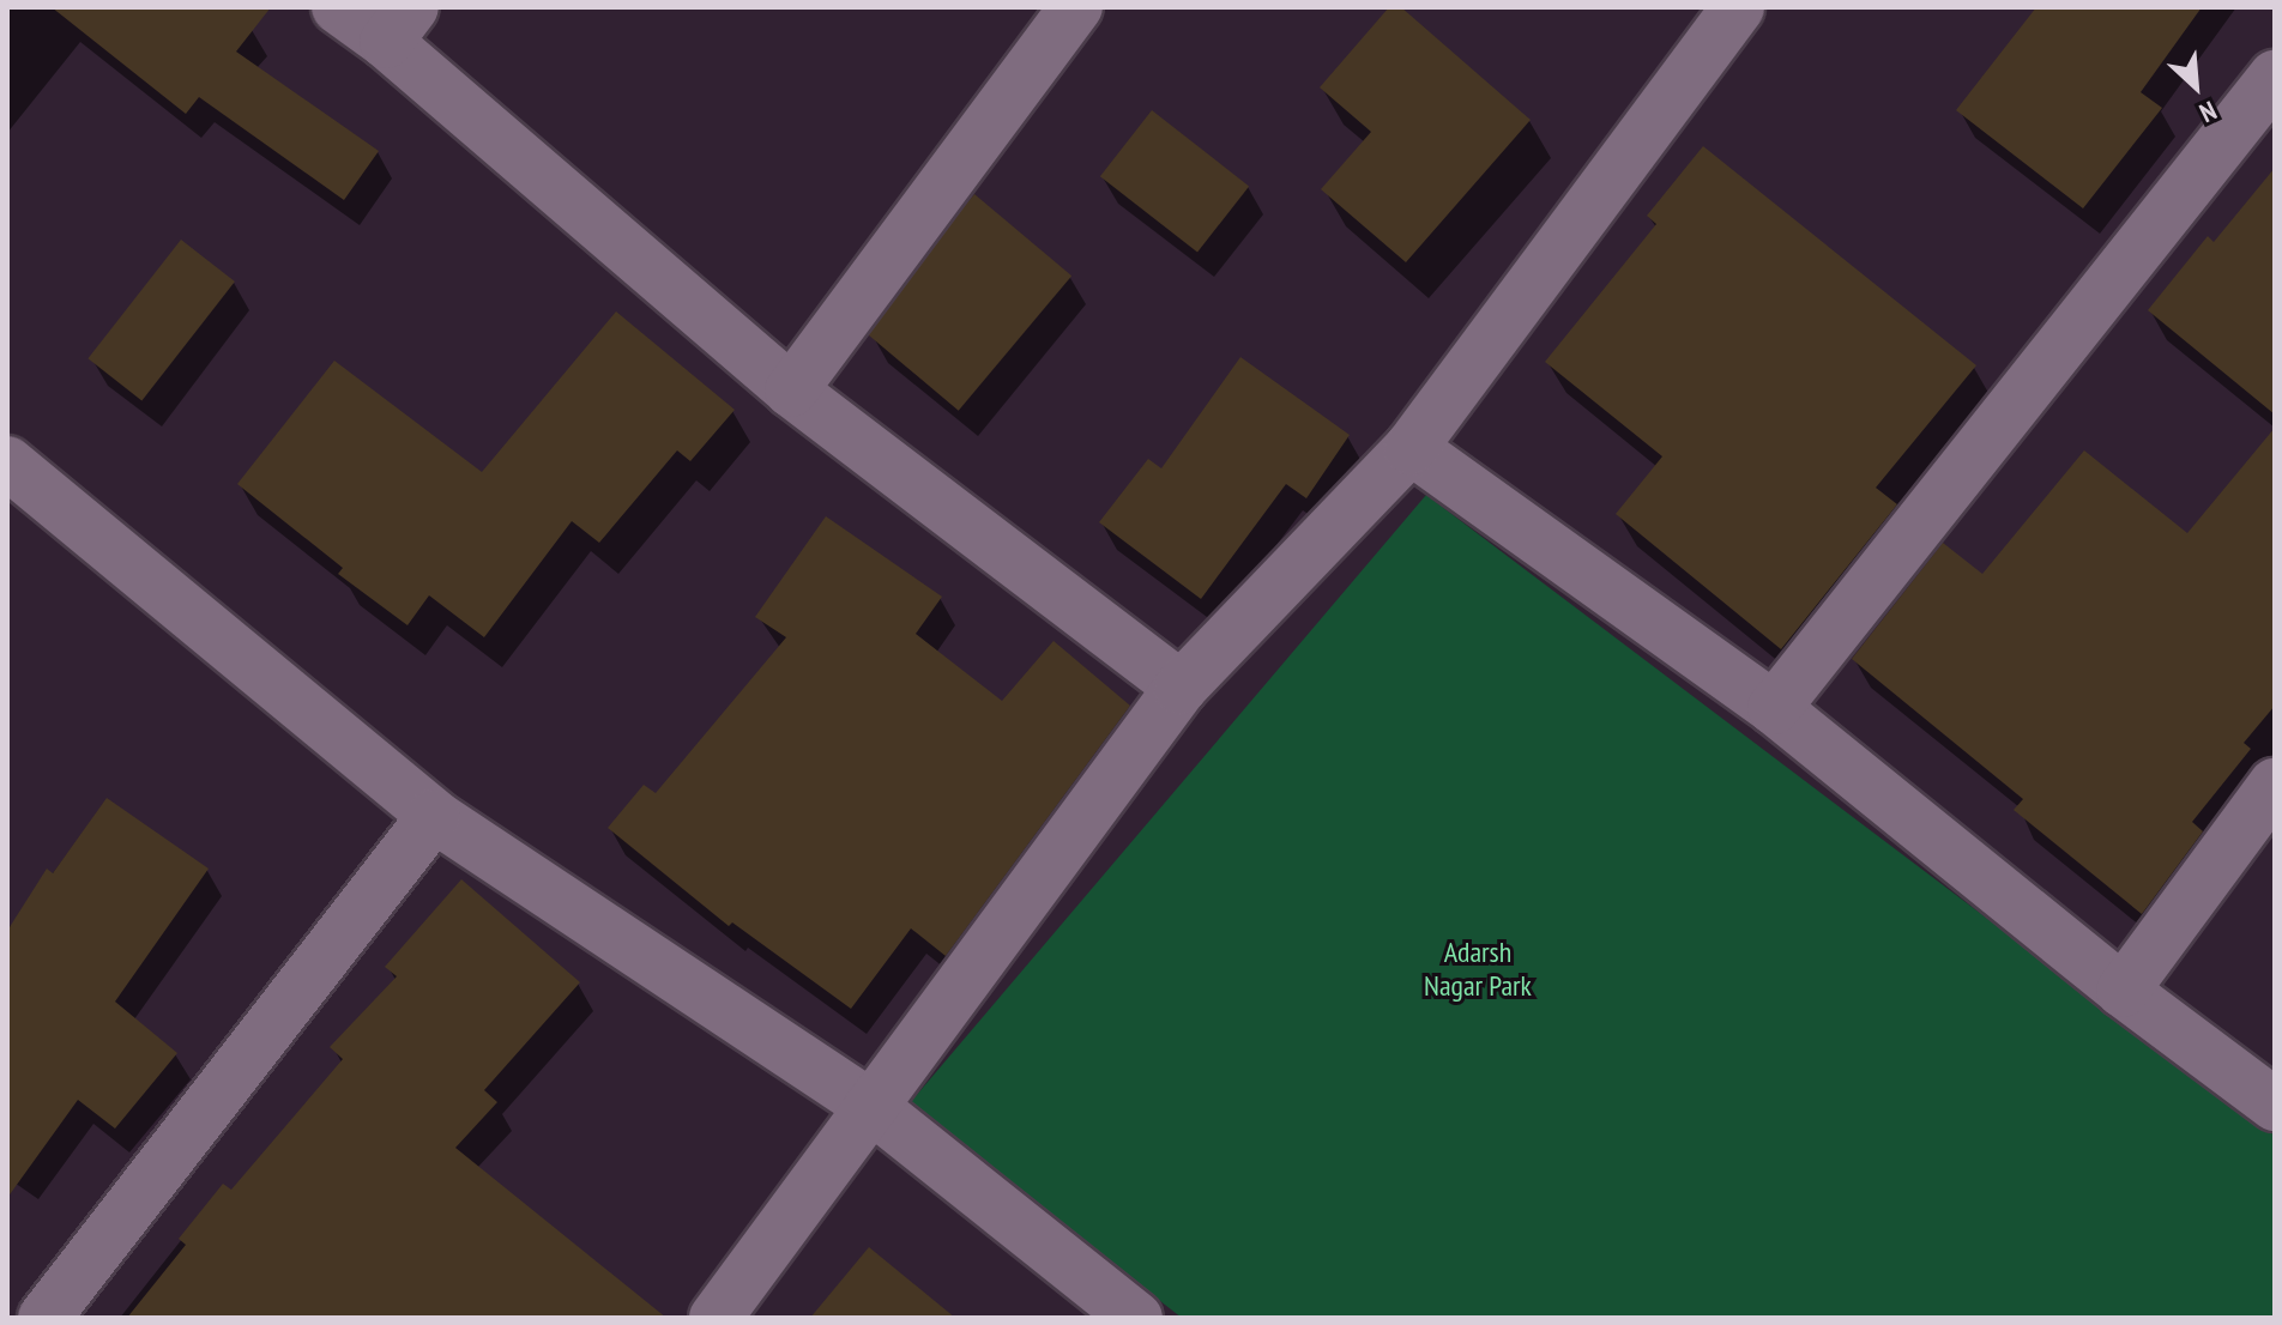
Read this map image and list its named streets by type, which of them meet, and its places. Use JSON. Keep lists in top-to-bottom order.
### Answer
{
  "parks": ["Adarsh Nagar Park"],
  "north": "bottom right"
}
